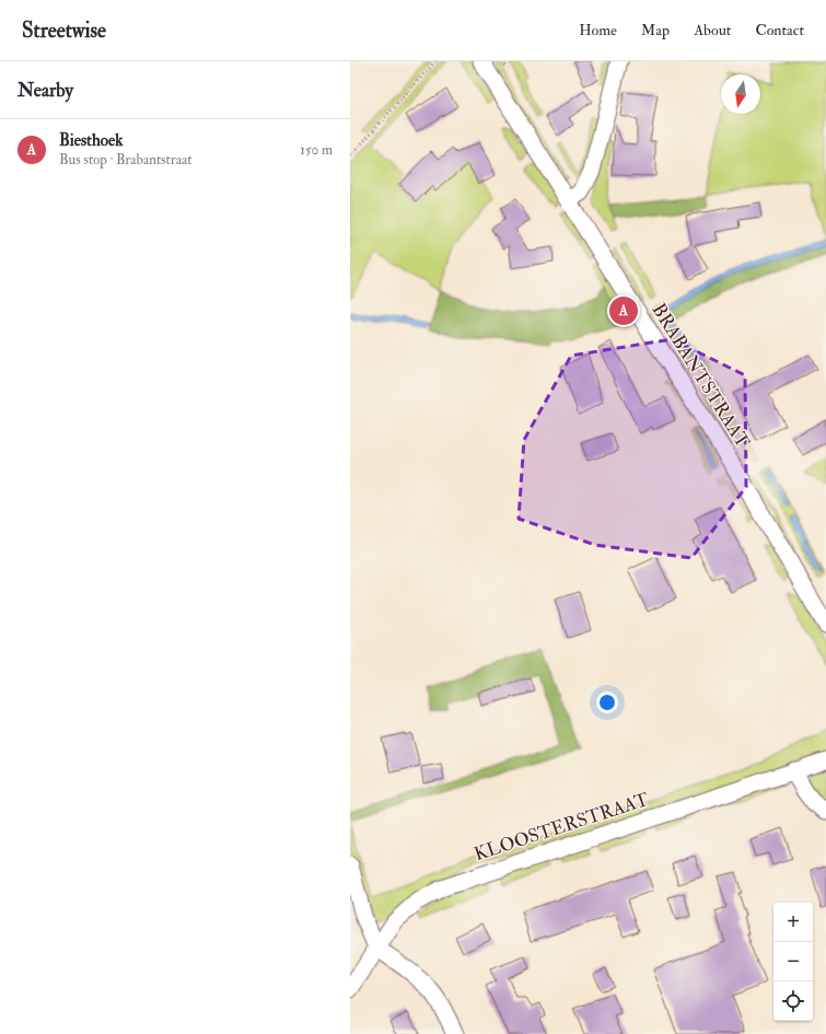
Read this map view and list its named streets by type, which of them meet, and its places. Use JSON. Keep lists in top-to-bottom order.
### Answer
{
  "streets": {
    "street": ["BRABANTSTRAAT", "KLOOSTERSTRAAT"]
  },
  "north": "bottom",
  "page": {
    "header": "Streetwise",
    "nav": [
      "Home",
      "Map",
      "About",
      "Contact"
    ],
    "heading": "Nearby",
    "list": [
      {
        "mark": "A",
        "name": "Biesthoek",
        "note": "Bus stop · Brabantstraat",
        "value": "150 m"
      }
    ],
    "pins": "A",
    "map_buttons": ["+", "−"]
  }
}
